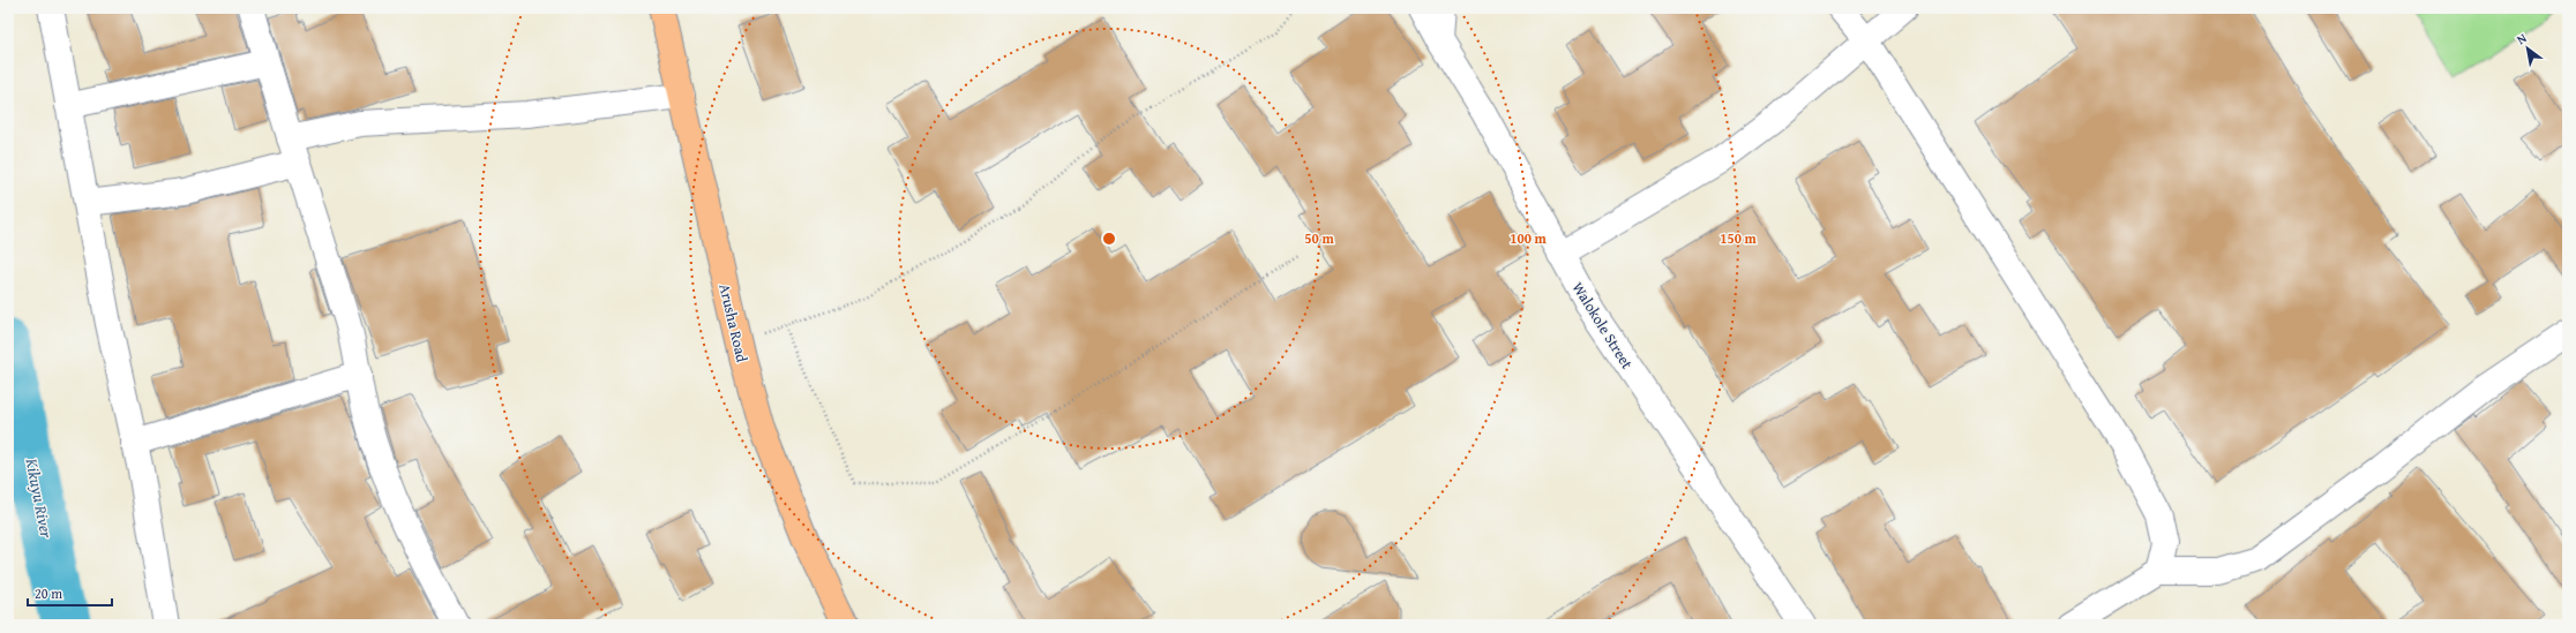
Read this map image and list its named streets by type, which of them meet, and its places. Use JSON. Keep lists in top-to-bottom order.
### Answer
{
  "streets": {
    "highway": ["Arusha Road"],
    "street": ["Walokole Street"]
  },
  "water": ["Kikuyu River"],
  "scale_bar": "20 m",
  "north": "top left",
  "rings": ["50 m", "100 m", "150 m"]
}
